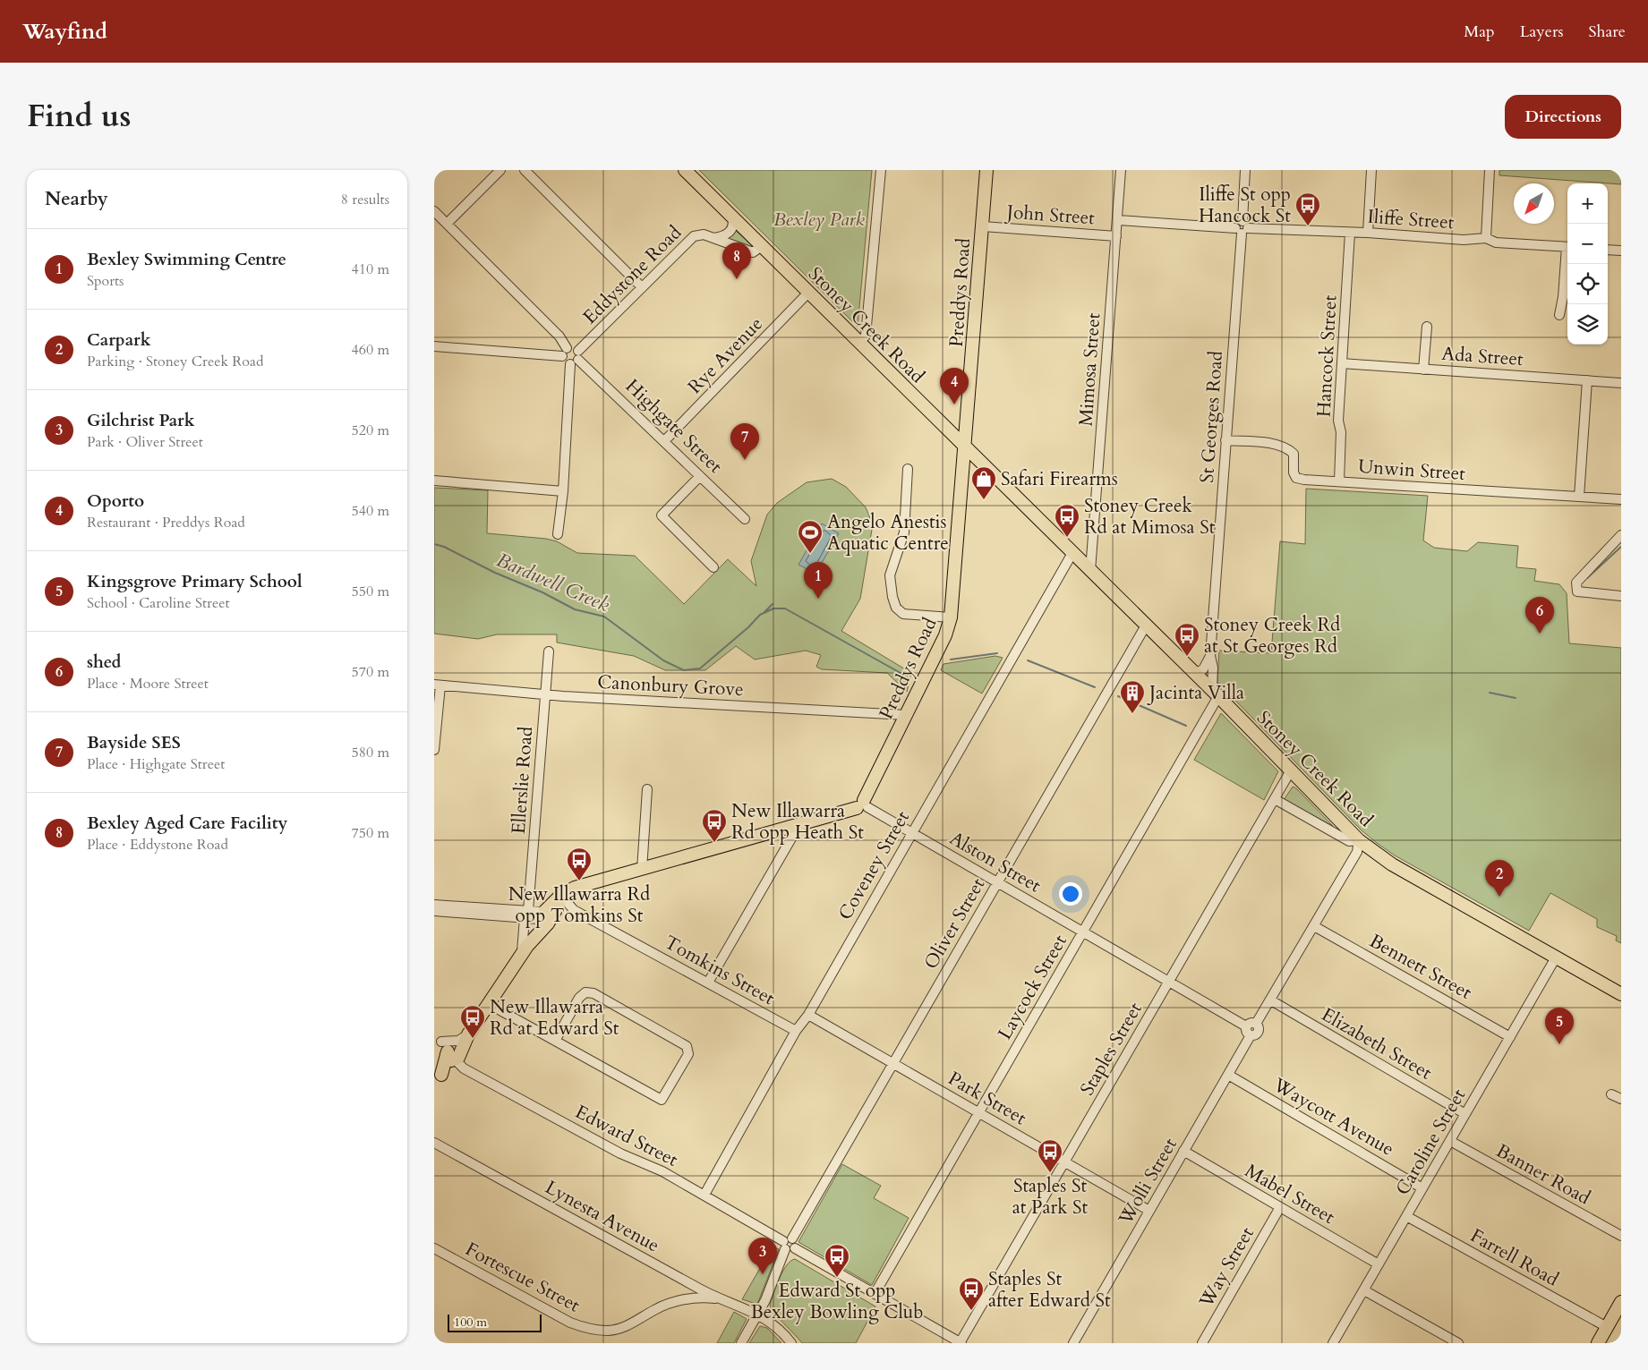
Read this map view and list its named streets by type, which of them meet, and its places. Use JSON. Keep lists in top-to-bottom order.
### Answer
{
  "streets": {
    "main road": ["Preddys Road", "Stoney Creek Road"],
    "street": [
      "John Street",
      "Iliffe Street",
      "Eddystone Road",
      "Rye Avenue",
      "Hancock Street",
      "Ada Street",
      "Mimosa Street",
      "St Georges Road",
      "Highgate Street",
      "Unwin Street",
      "Canonbury Grove",
      "Ellerslie Road",
      "Alston Street",
      "Coveney Street",
      "Oliver Street",
      "Bennett Street",
      "Tomkins Street",
      "Laycock Street",
      "Elizabeth Street",
      "Staples Street",
      "Park Street",
      "Waycott Avenue",
      "Edward Street",
      "Caroline Street",
      "Banner Road",
      "Wolli Street",
      "Mabel Street",
      "Lynesta Avenue",
      "Farrell Road",
      "Way Street",
      "Fortescue Street"
    ]
  },
  "crossings": [
    ["John Street", "Preddys Road"],
    ["John Street", "Mimosa Street"],
    ["Iliffe Street", "Hancock Street"],
    ["Iliffe Street", "Mimosa Street"],
    ["Iliffe Street", "St Georges Road"],
    ["Eddystone Road", "Stoney Creek Road"],
    ["Eddystone Road", "Highgate Street"],
    ["Preddys Road", "Stoney Creek Road"],
    ["Preddys Road", "Canonbury Grove"],
    ["Preddys Road", "Alston Street"],
    ["Stoney Creek Road", "Rye Avenue"],
    ["Stoney Creek Road", "Mimosa Street"],
    ["Stoney Creek Road", "St Georges Road"],
    ["Stoney Creek Road", "Coveney Street"],
    ["Stoney Creek Road", "Oliver Street"],
    ["Stoney Creek Road", "Laycock Street"],
    ["Stoney Creek Road", "Staples Street"],
    ["Stoney Creek Road", "Caroline Street"],
    ["Rye Avenue", "Highgate Street"],
    ["Hancock Street", "Ada Street"],
    ["Hancock Street", "Unwin Street"],
    ["St Georges Road", "Unwin Street"],
    ["St Georges Road", "Laycock Street"],
    ["Canonbury Grove", "Ellerslie Road"],
    ["Alston Street", "Coveney Street"],
    ["Alston Street", "Oliver Street"],
    ["Alston Street", "Laycock Street"],
    ["Alston Street", "Staples Street"],
    ["Alston Street", "Wolli Street"],
    ["Coveney Street", "Tomkins Street"],
    ["Coveney Street", "Park Street"],
    ["Coveney Street", "Edward Street"],
    ["Oliver Street", "Park Street"],
    ["Oliver Street", "Edward Street"],
    ["Oliver Street", "Lynesta Avenue"],
    ["Bennett Street", "Caroline Street"],
    ["Laycock Street", "Park Street"],
    ["Laycock Street", "Edward Street"],
    ["Elizabeth Street", "Caroline Street"],
    ["Staples Street", "Park Street"],
    ["Staples Street", "Edward Street"],
    ["Park Street", "Wolli Street"],
    ["Waycott Avenue", "Caroline Street"],
    ["Waycott Avenue", "Wolli Street"],
    ["Caroline Street", "Banner Road"],
    ["Caroline Street", "Mabel Street"],
    ["Caroline Street", "Farrell Road"],
    ["Wolli Street", "Mabel Street"],
    ["Mabel Street", "Way Street"],
    ["Lynesta Avenue", "Fortescue Street"]
  ],
  "water": ["Bardwell Creek"],
  "parks": ["Bexley Park"],
  "places": {
    "bus stop": [
      "Iliffe St opp Hancock St",
      "Stoney Creek Rd at Mimosa St",
      "Stoney Creek Rd at St Georges Rd",
      "New Illawarra Rd opp Heath St",
      "New Illawarra Rd opp Tomkins St",
      "New Illawarra Rd at Edward St",
      "Staples St at Park St",
      "Edward St opp Bexley Bowling Club",
      "Staples St after Edward St"
    ],
    "shop": ["Safari Firearms"],
    "sports": ["Angelo Anestis Aquatic Centre"],
    "building": ["Jacinta Villa"]
  },
  "scale_bar": "100 m",
  "north": "bottom left",
  "page": {
    "header": "Wayfind",
    "nav": ["Map", "Layers", "Share"],
    "title": "Find us",
    "buttons": "Directions",
    "heading": ["Nearby", "8 results"],
    "map_buttons": ["+", "−"],
    "list": [
      {
        "mark": "1",
        "name": "Bexley Swimming Centre",
        "note": "Sports",
        "value": "410 m"
      },
      {
        "mark": "2",
        "name": "Carpark",
        "note": "Parking · Stoney Creek Road",
        "value": "460 m"
      },
      {
        "mark": "3",
        "name": "Gilchrist Park",
        "note": "Park · Oliver Street",
        "value": "520 m"
      },
      {
        "mark": "4",
        "name": "Oporto",
        "note": "Restaurant · Preddys Road",
        "value": "540 m"
      },
      {
        "mark": "5",
        "name": "Kingsgrove Primary School",
        "note": "School · Caroline Street",
        "value": "550 m"
      },
      {
        "mark": "6",
        "name": "shed",
        "note": "Place · Moore Street",
        "value": "570 m"
      },
      {
        "mark": "7",
        "name": "Bayside SES",
        "note": "Place · Highgate Street",
        "value": "580 m"
      },
      {
        "mark": "8",
        "name": "Bexley Aged Care Facility",
        "note": "Place · Eddystone Road",
        "value": "750 m"
      }
    ],
    "pins": [
      "8",
      "4",
      "7",
      "1",
      "6",
      "2",
      "5",
      "3"
    ],
    "scale": "100 m"
  }
}
